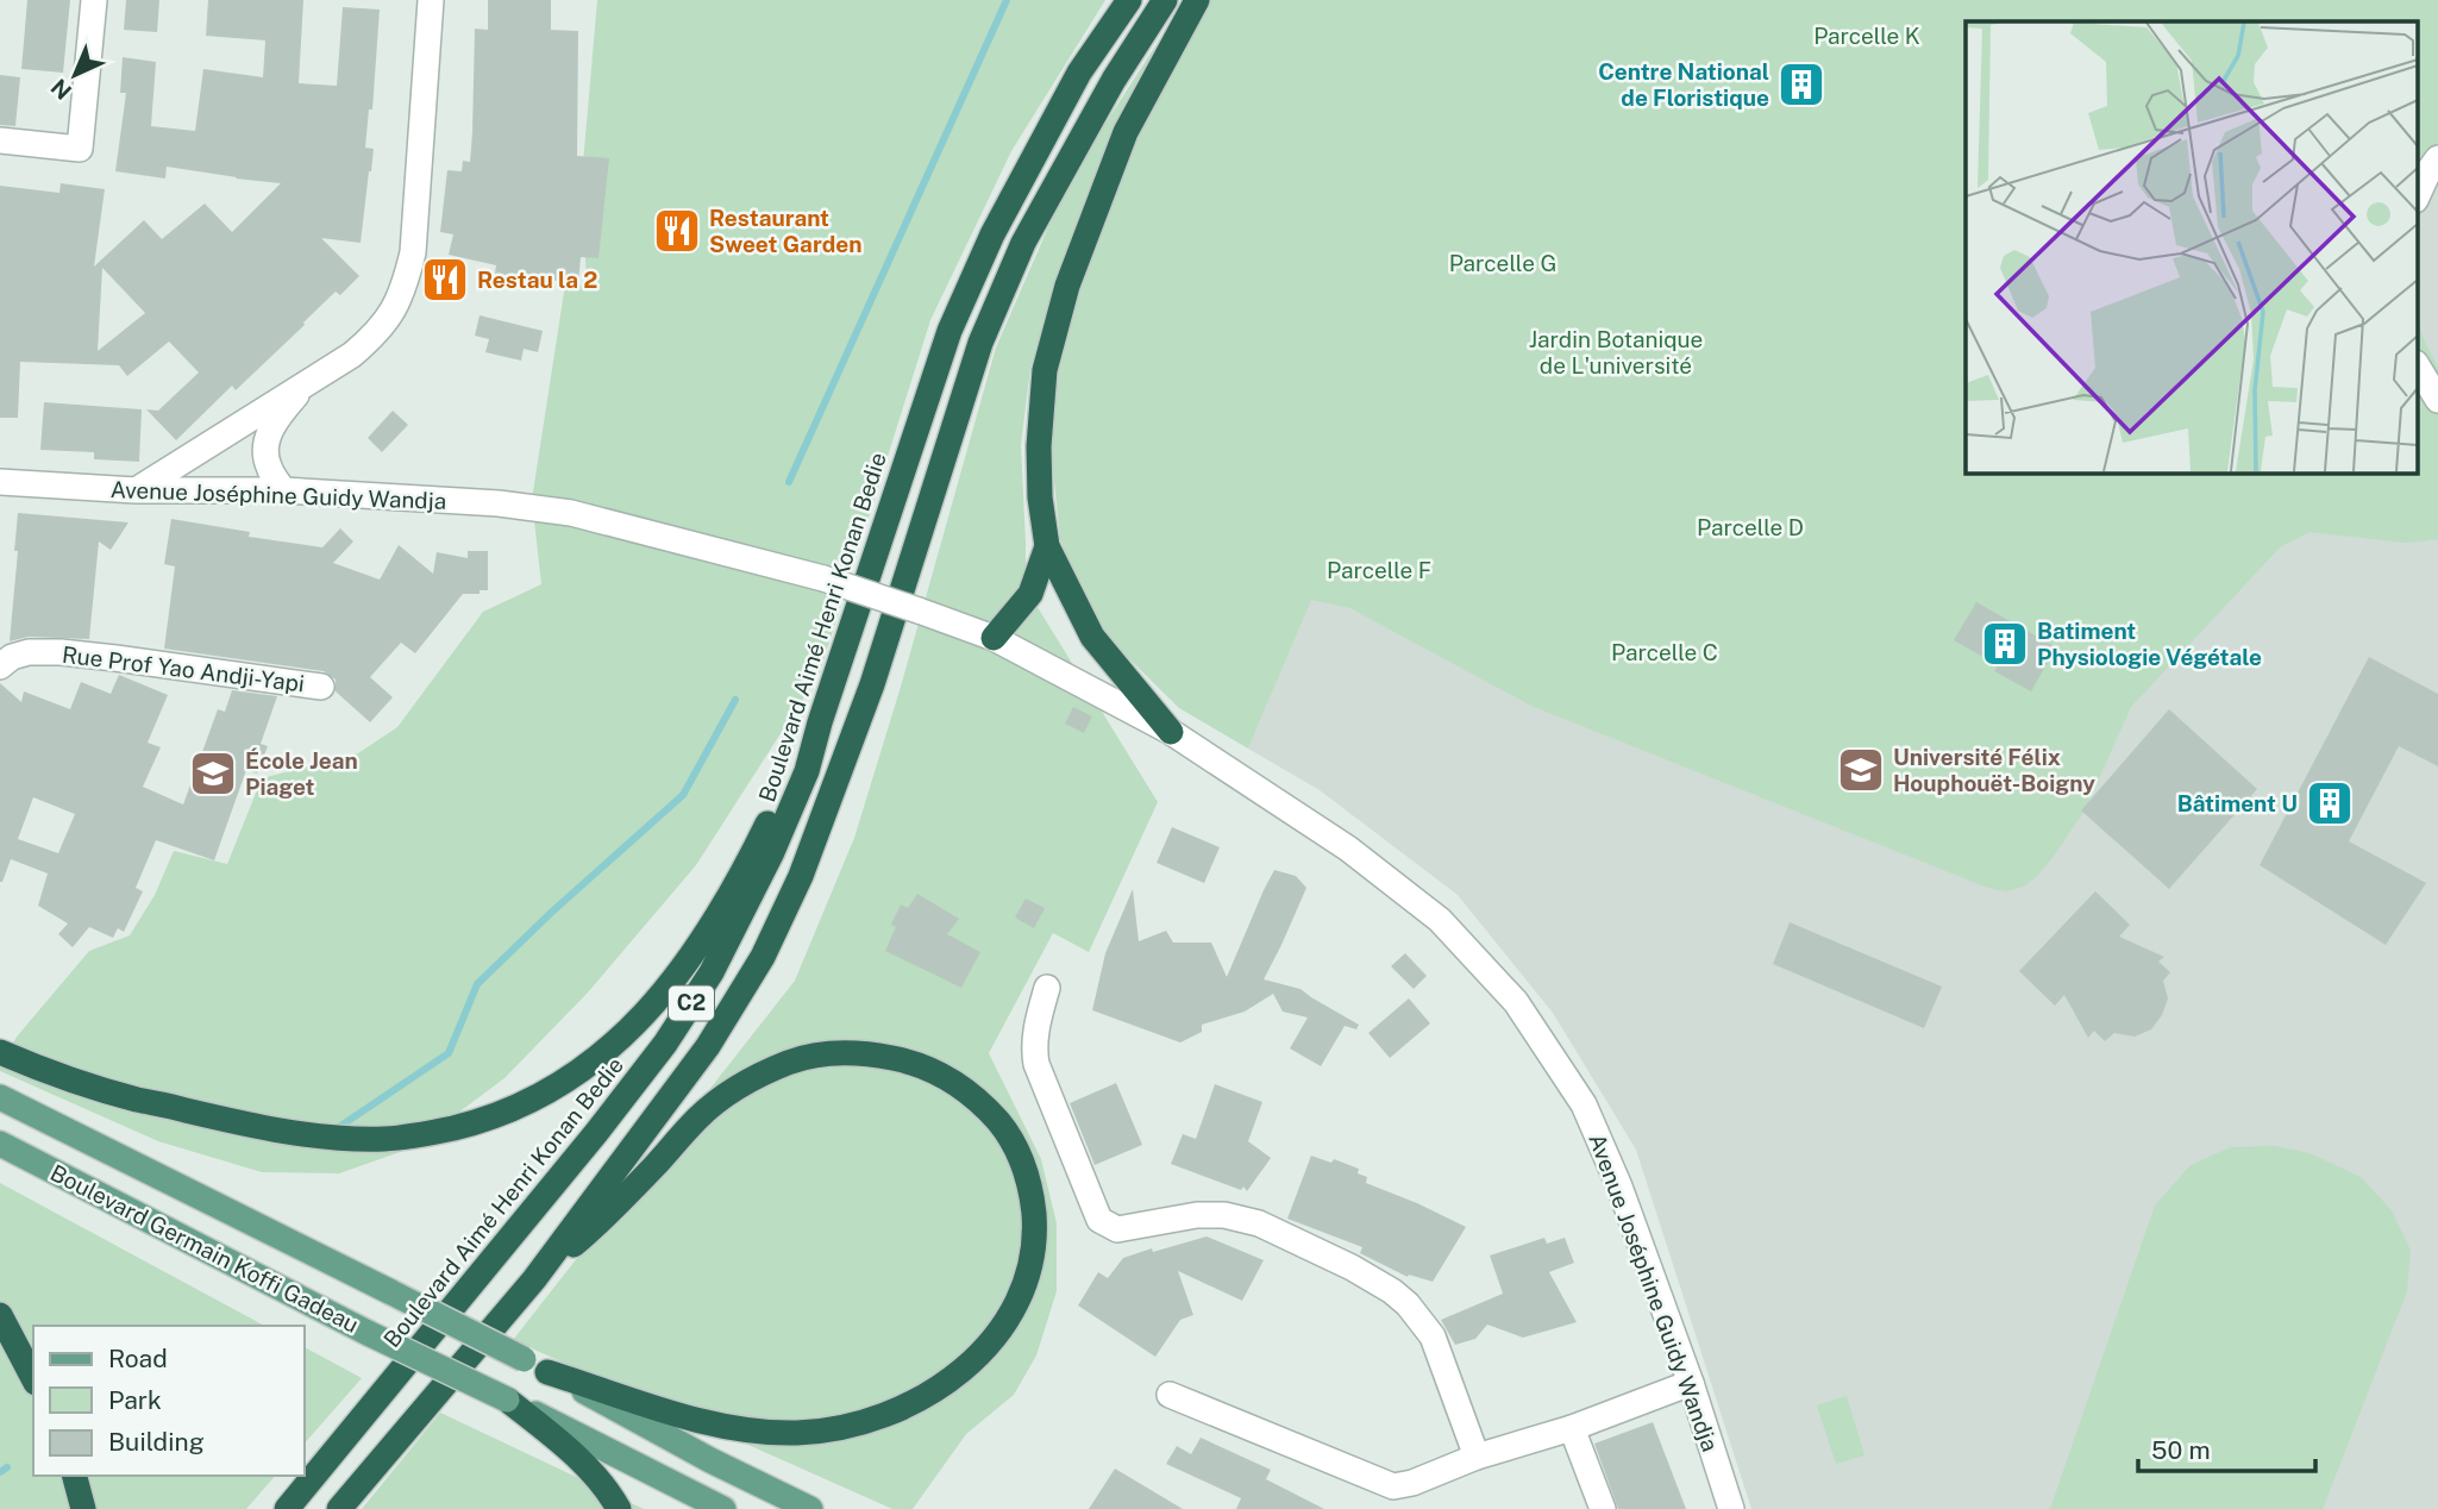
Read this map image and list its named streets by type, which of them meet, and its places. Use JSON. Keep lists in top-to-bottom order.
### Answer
{
  "streets": {
    "highway": ["Boulevard Aimé Henri Konan Bedie", "C2"],
    "main road": ["Boulevard Germain Koffi Gadeau"],
    "street": ["Avenue Joséphine Guidy Wandja", "Rue Prof Yao Andji-Yapi"]
  },
  "parks": [
    "Parcelle K",
    "Parcelle G",
    "Jardin Botanique de L'université",
    "Parcelle D",
    "Parcelle F",
    "Parcelle C"
  ],
  "places": {
    "building": ["Centre National de Floristique", "Batiment Physiologie Végétale", "Bâtiment U"],
    "restaurant": ["Restaurant Sweet Garden", "Restau la 2"],
    "school or university": ["Université Félix Houphouët-Boigny", "École Jean Piaget"]
  },
  "legend": ["Road", "Park", "Building"],
  "scale_bar": "50 m",
  "north": "bottom left"
}
